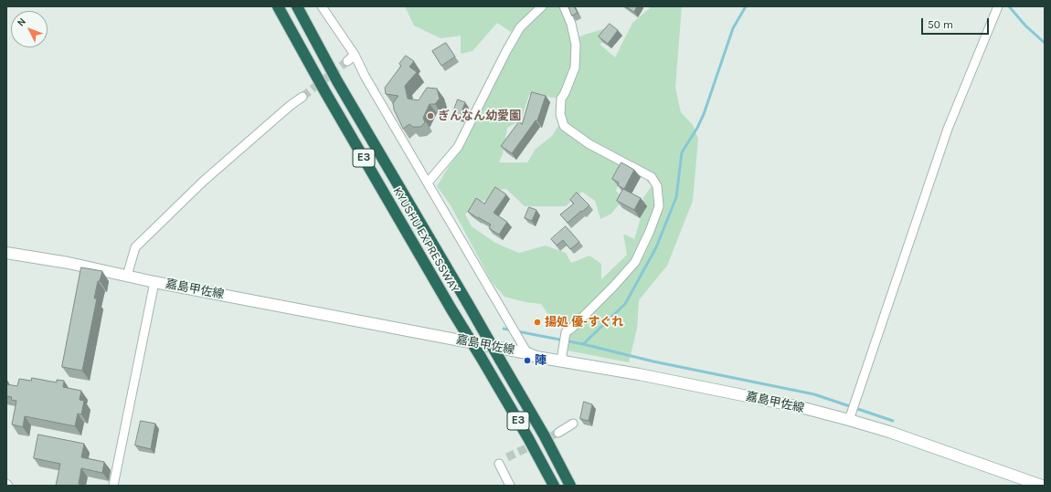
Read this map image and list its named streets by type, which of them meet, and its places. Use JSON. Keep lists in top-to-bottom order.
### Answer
{
  "streets": {
    "highway": ["E3", "KYUSHU EXPRESSWAY"],
    "main road": ["嘉島甲佐線"]
  },
  "places": ["ぎんなん幼愛園", "揚処 優-すぐれ", "陣"],
  "scale_bar": "50 m",
  "north": "top left"
}
